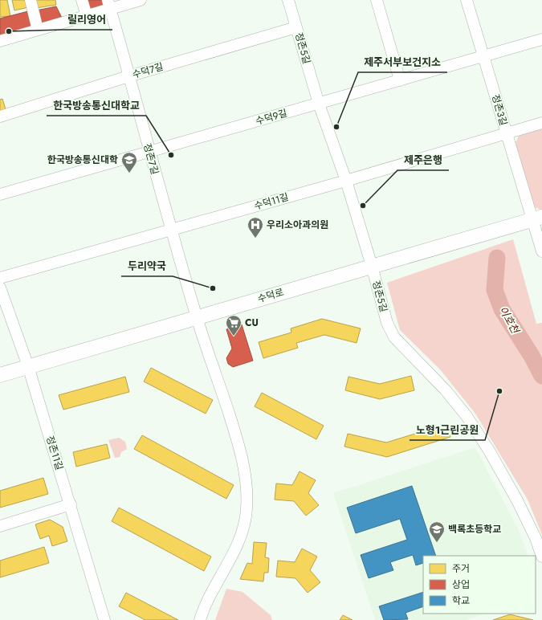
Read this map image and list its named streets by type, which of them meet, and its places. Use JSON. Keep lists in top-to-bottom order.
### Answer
{
  "streets": {
    "main road": ["수덕로"],
    "street": [
      "정존5길",
      "수덕7길",
      "정존3길",
      "수덕9길",
      "정존7길",
      "수덕11길",
      "정존11길"
    ]
  },
  "crossings": [
    ["정존5길", "수덕7길"],
    ["정존5길", "수덕9길"],
    ["정존5길", "수덕11길"],
    ["정존5길", "수덕로"],
    ["수덕7길", "정존7길"],
    ["정존3길", "수덕9길"],
    ["정존3길", "수덕11길"],
    ["정존3길", "수덕로"],
    ["수덕9길", "정존7길"],
    ["정존7길", "수덕11길"],
    ["정존7길", "수덕로"],
    ["수덕로", "정존11길"]
  ],
  "water": ["이호천"],
  "places": {
    "other": [
      "릴리영어",
      "제주서부보건지소",
      "한국방송통신대학교",
      "제주은행",
      "두리약국",
      "노형1근린공원"
    ],
    "school or university": ["한국방송통신대학", "백록초등학교"],
    "hospital": ["우리소아과의원"],
    "supermarket": ["CU"]
  },
  "legend": ["주거", "상업", "학교"]
}
